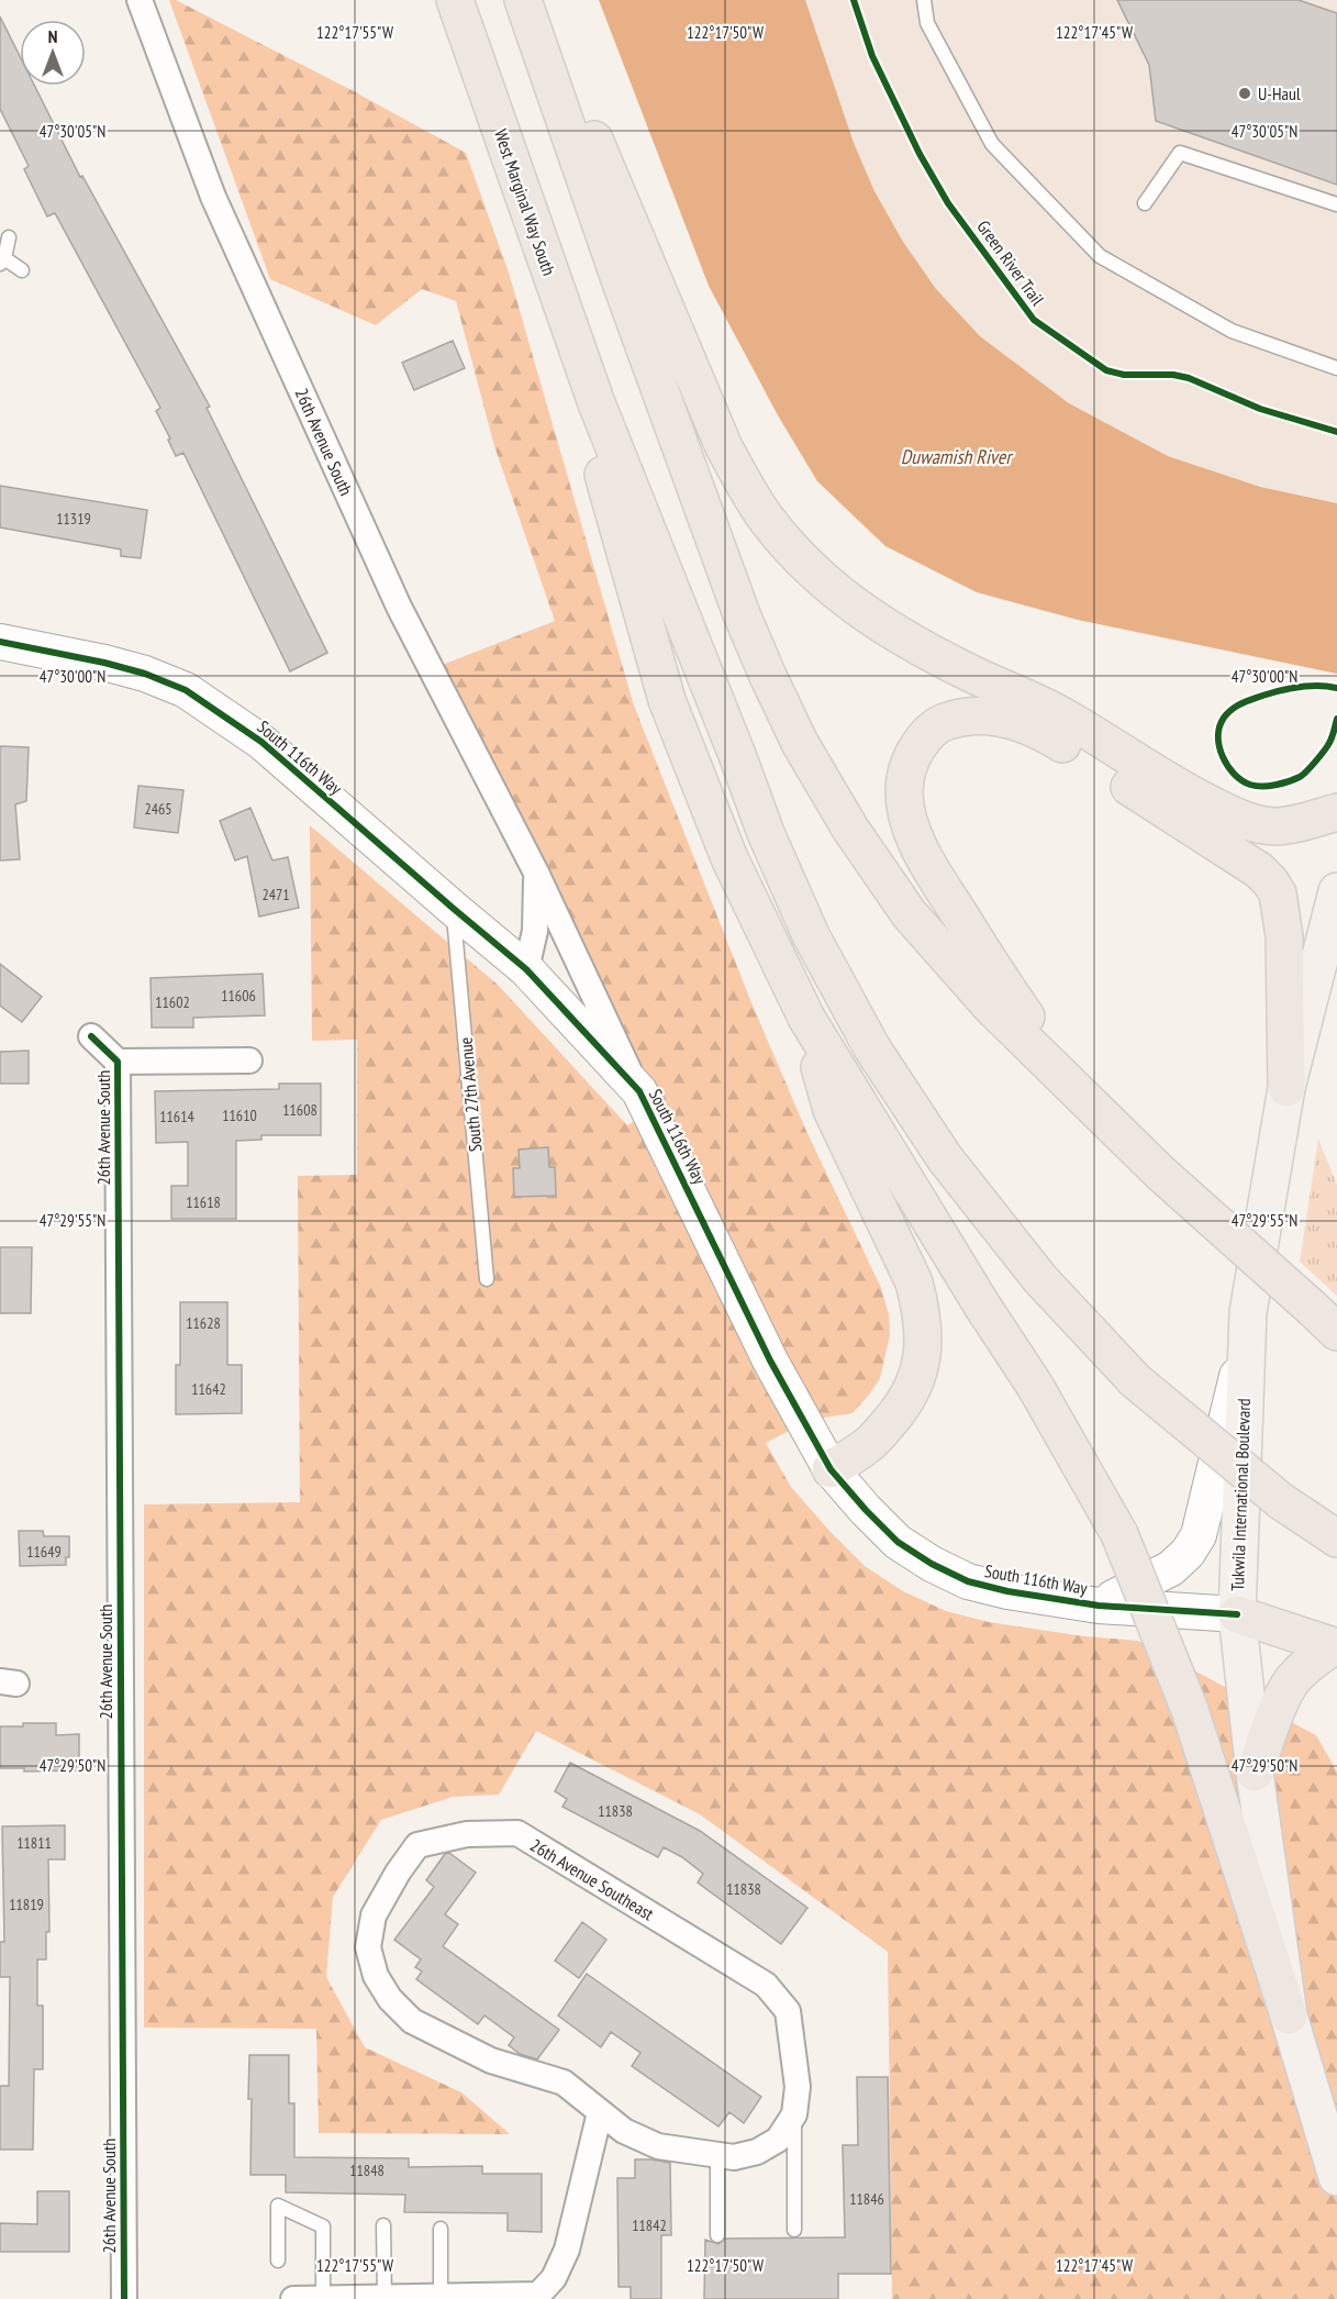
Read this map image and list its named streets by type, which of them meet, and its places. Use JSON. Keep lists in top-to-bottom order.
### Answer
{
  "streets": {
    "highway": ["West Marginal Way South"],
    "main road": ["Tukwila International Boulevard"],
    "street": ["26th Avenue South", "South 116th Way", "26th Avenue Southeast"],
    "lane": ["South 27th Avenue"],
    "cycle path": ["Green River Trail"]
  },
  "crossings": [
    ["26th Avenue South", "South 116th Way"],
    ["South 116th Way", "South 27th Avenue"],
    ["South 116th Way", "Tukwila International Boulevard"]
  ],
  "water": ["Duwamish River"],
  "places": ["U-Haul"],
  "house_numbers": [
    "11319",
    "2465",
    "2471",
    "11606",
    "11602",
    "11608",
    "11610",
    "11614",
    "11618",
    "11628",
    "11642",
    "11649",
    "11838",
    "11811",
    "11838",
    "11819",
    "11848",
    "11846",
    "11842"
  ],
  "north": "top",
  "coordinates": [
    "122°17'55\"W",
    "122°17'50\"W",
    "122°17'45\"W",
    "47°30'05\"N",
    "47°30'00\"N",
    "47°29'55\"N",
    "47°29'50\"N"
  ]
}
